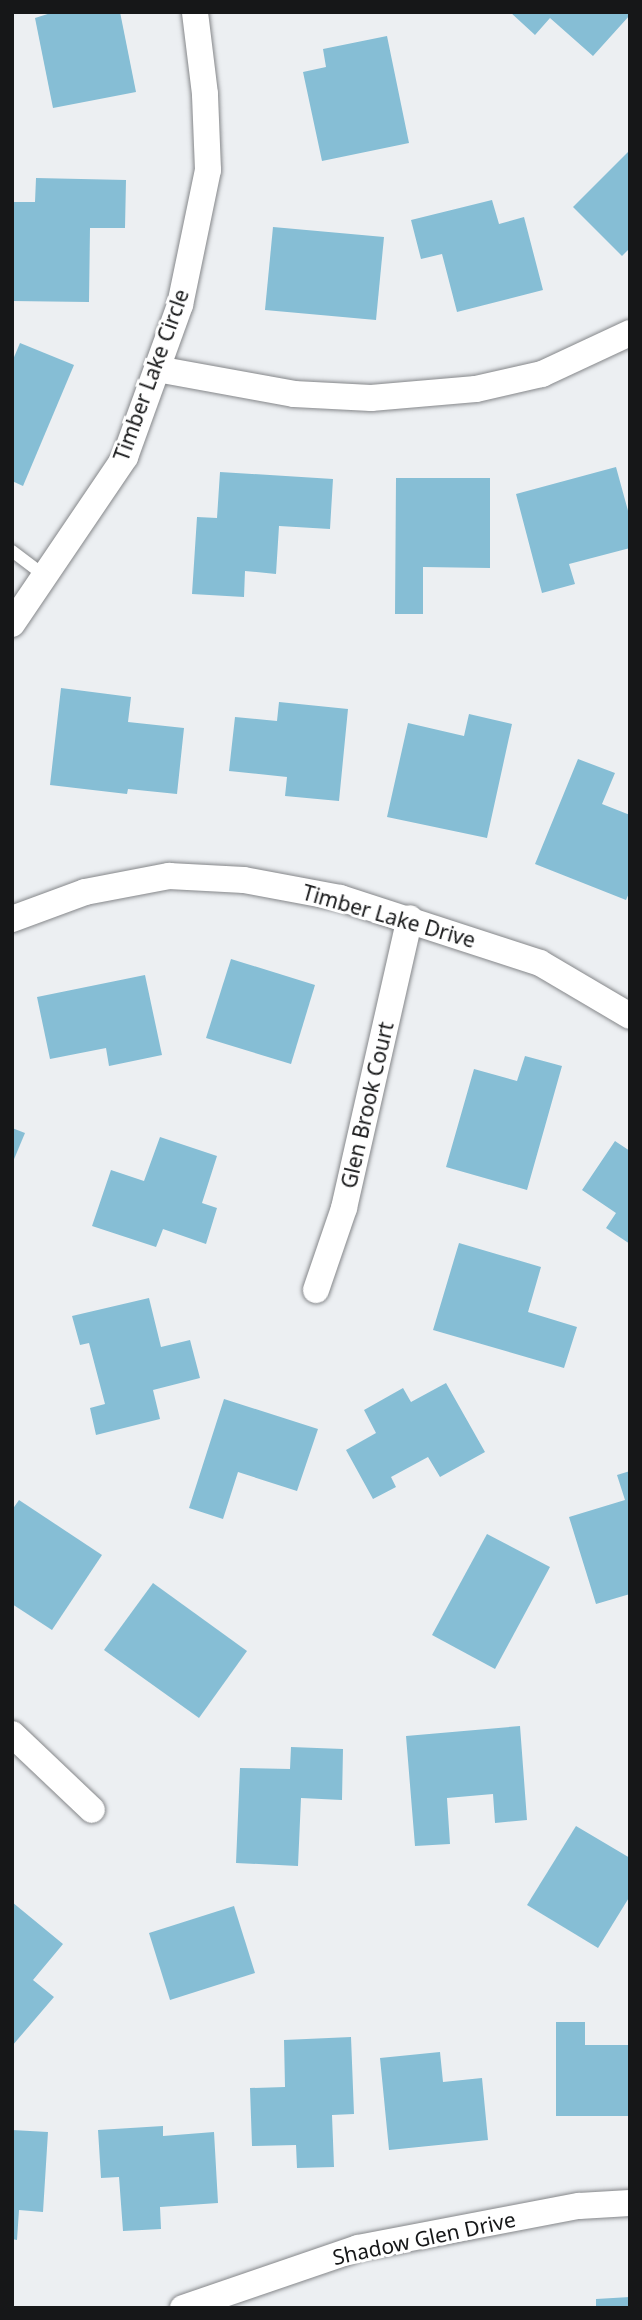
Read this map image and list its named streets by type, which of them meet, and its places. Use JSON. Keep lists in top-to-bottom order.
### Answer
{
  "streets": {
    "street": [
      "Timber Lake Circle",
      "Timber Lake Drive",
      "Glen Brook Court",
      "Shadow Glen Drive"
    ]
  },
  "crossings": [
    ["Timber Lake Drive", "Glen Brook Court"]
  ]
}
